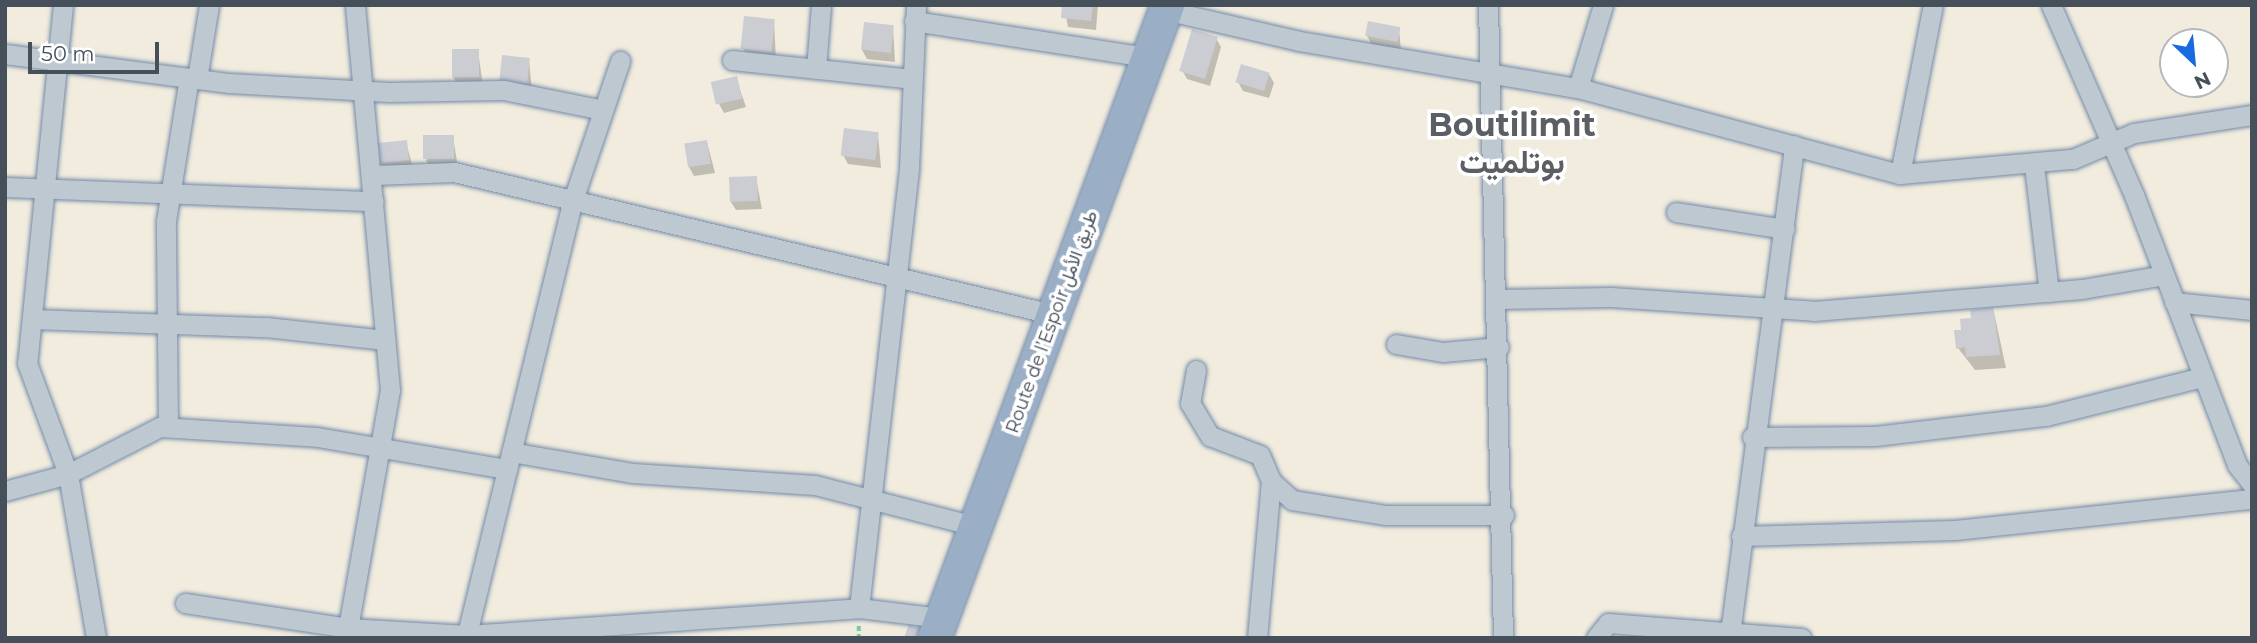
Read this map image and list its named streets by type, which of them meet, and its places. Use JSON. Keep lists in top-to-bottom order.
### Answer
{
  "streets": {
    "highway": ["Route de l’Espoir طريق الأمل"]
  },
  "districts": ["Boutilimit بوتلميت"],
  "scale_bar": "50 m",
  "north": "bottom right"
}
